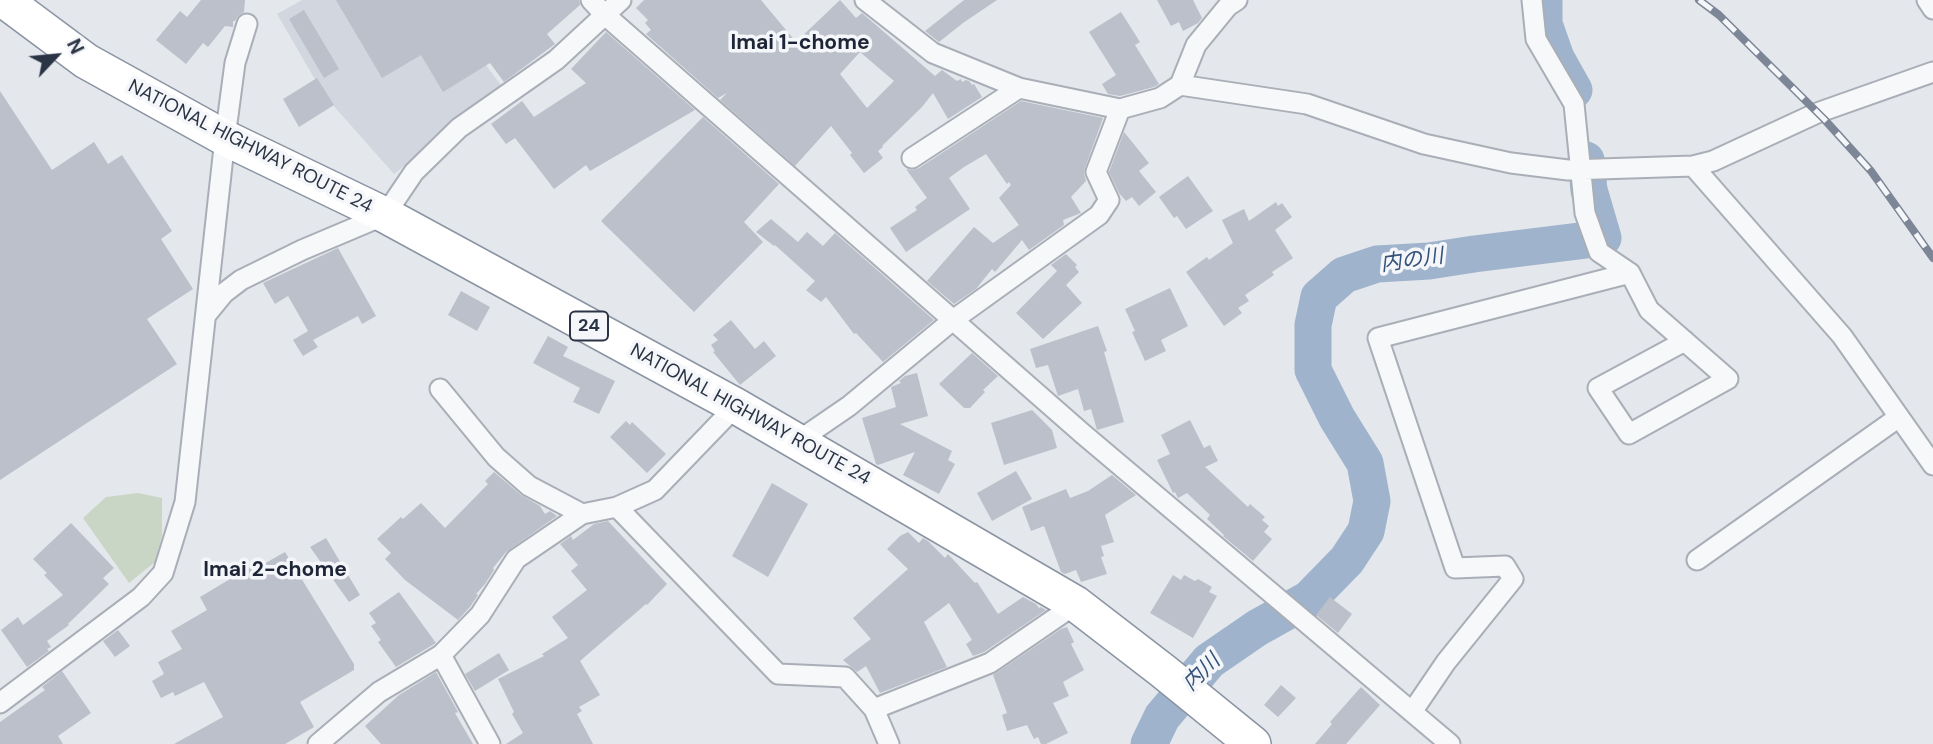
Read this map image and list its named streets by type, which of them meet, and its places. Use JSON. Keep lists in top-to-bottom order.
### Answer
{
  "streets": {
    "highway": ["NATIONAL HIGHWAY ROUTE 24", "24"]
  },
  "districts": ["Imai 1-chome", "Imai 2-chome"],
  "water": ["内の川", "内川"],
  "north": "top right"
}
